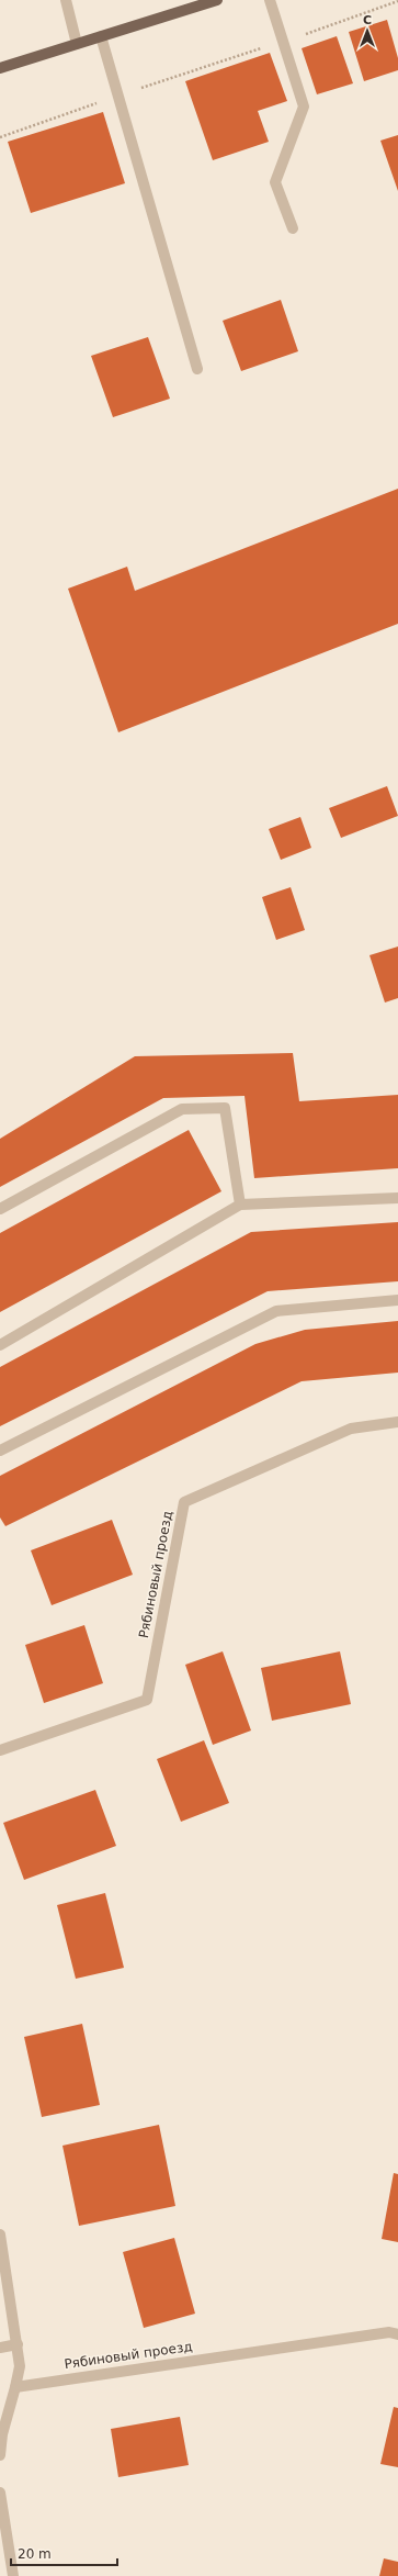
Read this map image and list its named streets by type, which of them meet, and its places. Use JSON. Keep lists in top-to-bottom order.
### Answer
{
  "streets": {
    "street": ["Рябиновый проезд"]
  },
  "scale_bar": "20 m",
  "north": "top"
}
